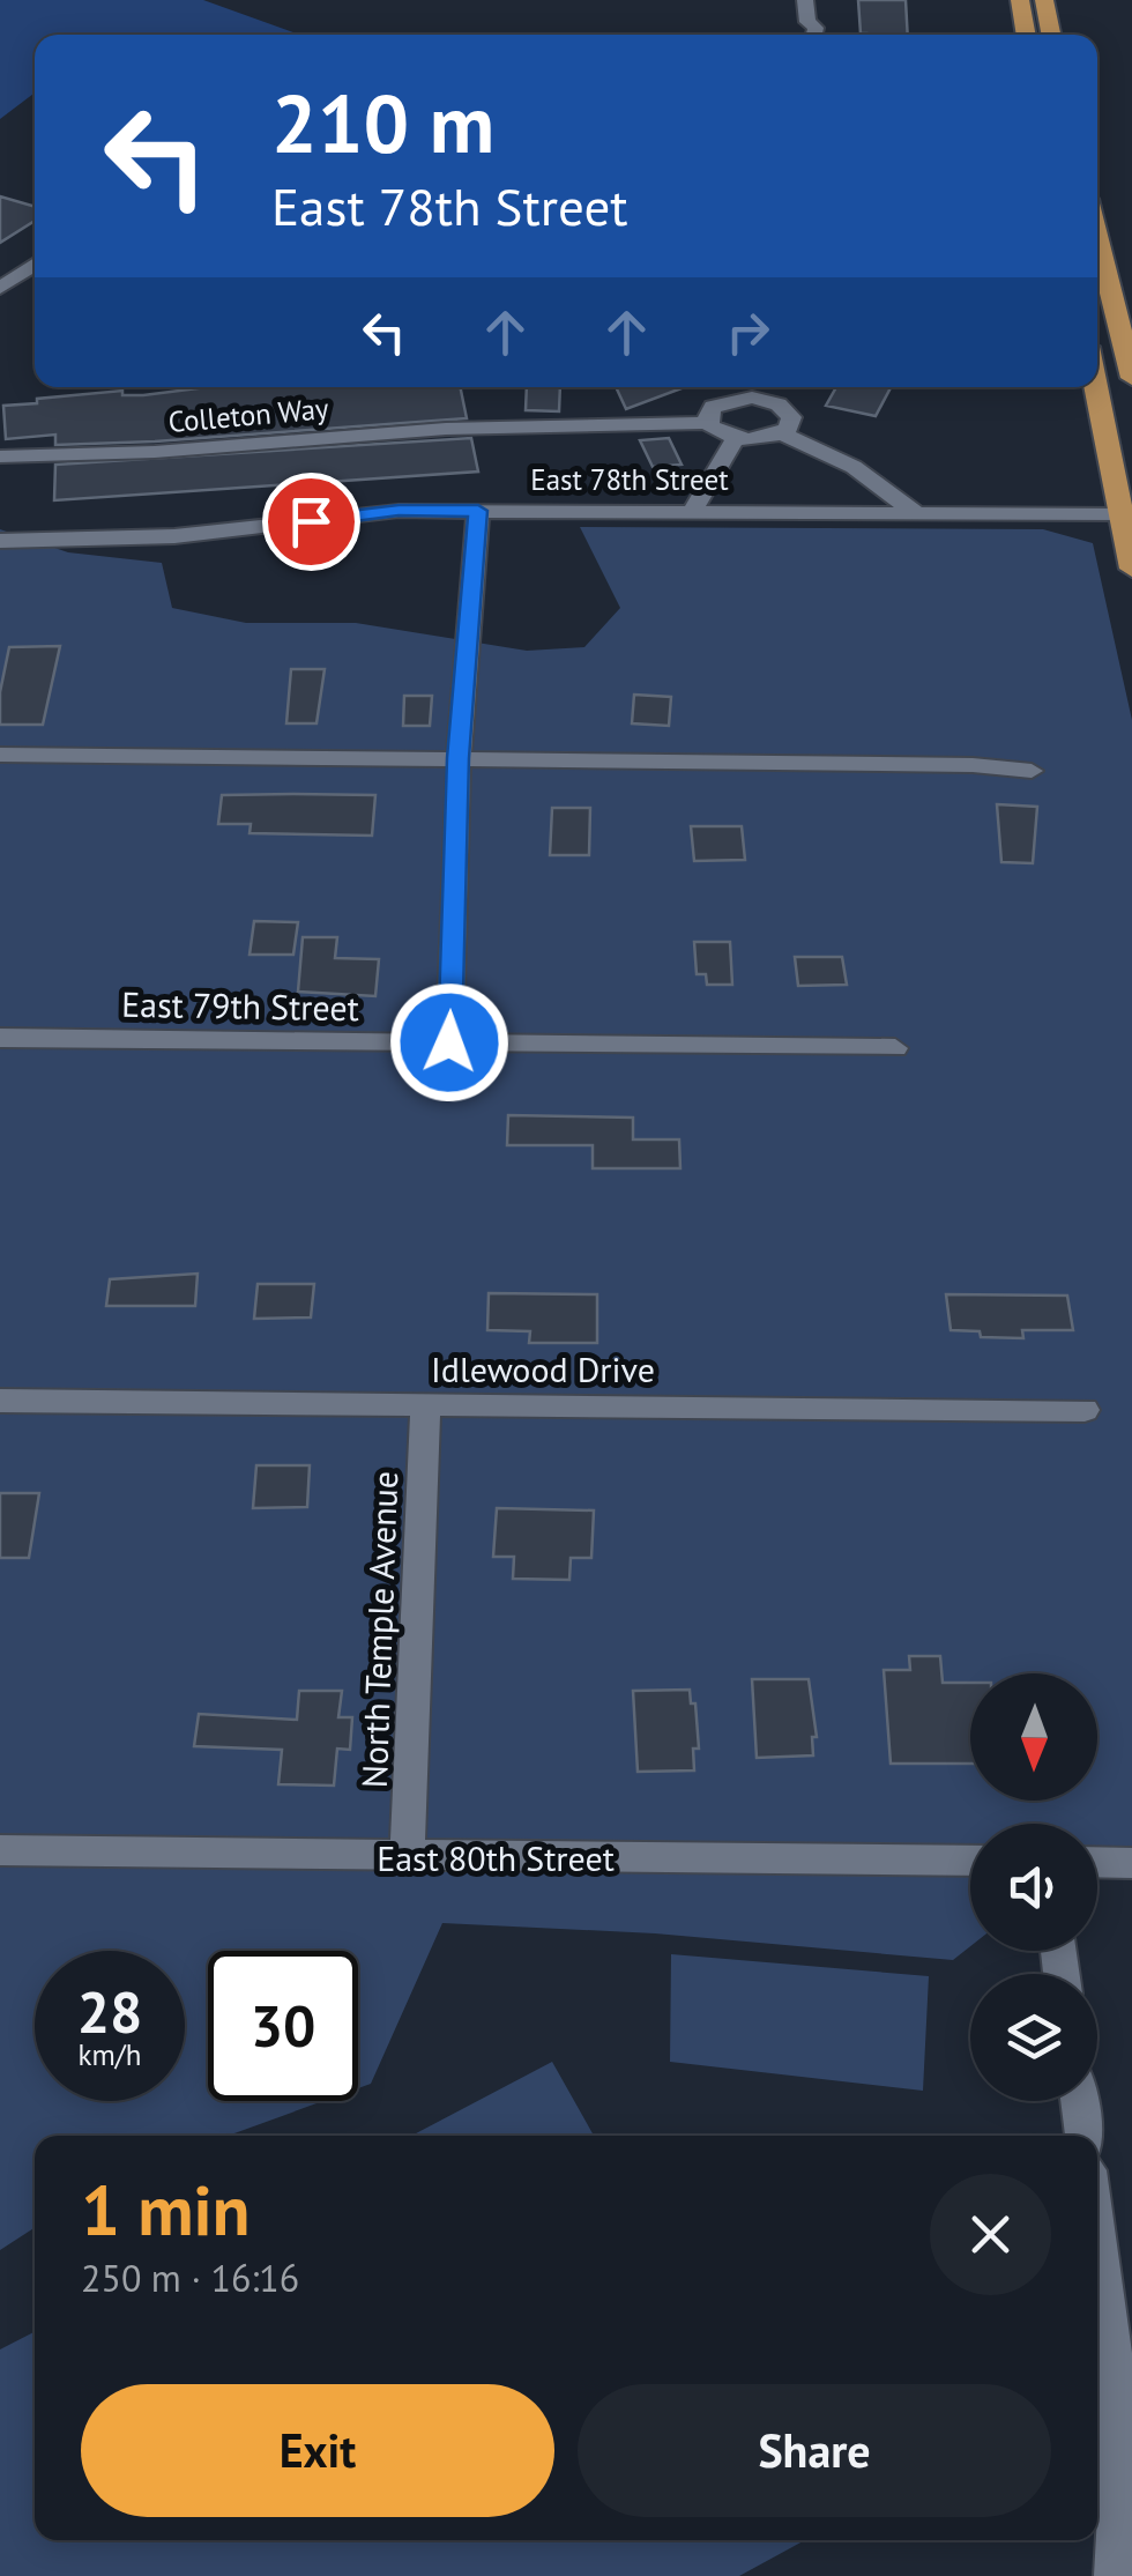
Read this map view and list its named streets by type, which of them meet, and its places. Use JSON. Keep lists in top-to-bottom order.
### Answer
{
  "streets": {
    "street": [
      "Colleton Way",
      "East 78th Street",
      "East 79th Street",
      "Idlewood Drive",
      "North Temple Avenue",
      "East 80th Street"
    ]
  },
  "crossings": [
    ["Idlewood Drive", "North Temple Avenue"],
    ["North Temple Avenue", "East 80th Street"]
  ],
  "north": "bottom",
  "page": {
    "turn": ["210 m", "East 78th Street"],
    "speed": "28 km/h",
    "limit": "30",
    "heading": ["1 min", "250 m · 16:16"],
    "buttons": ["Exit", "Share"]
  }
}
